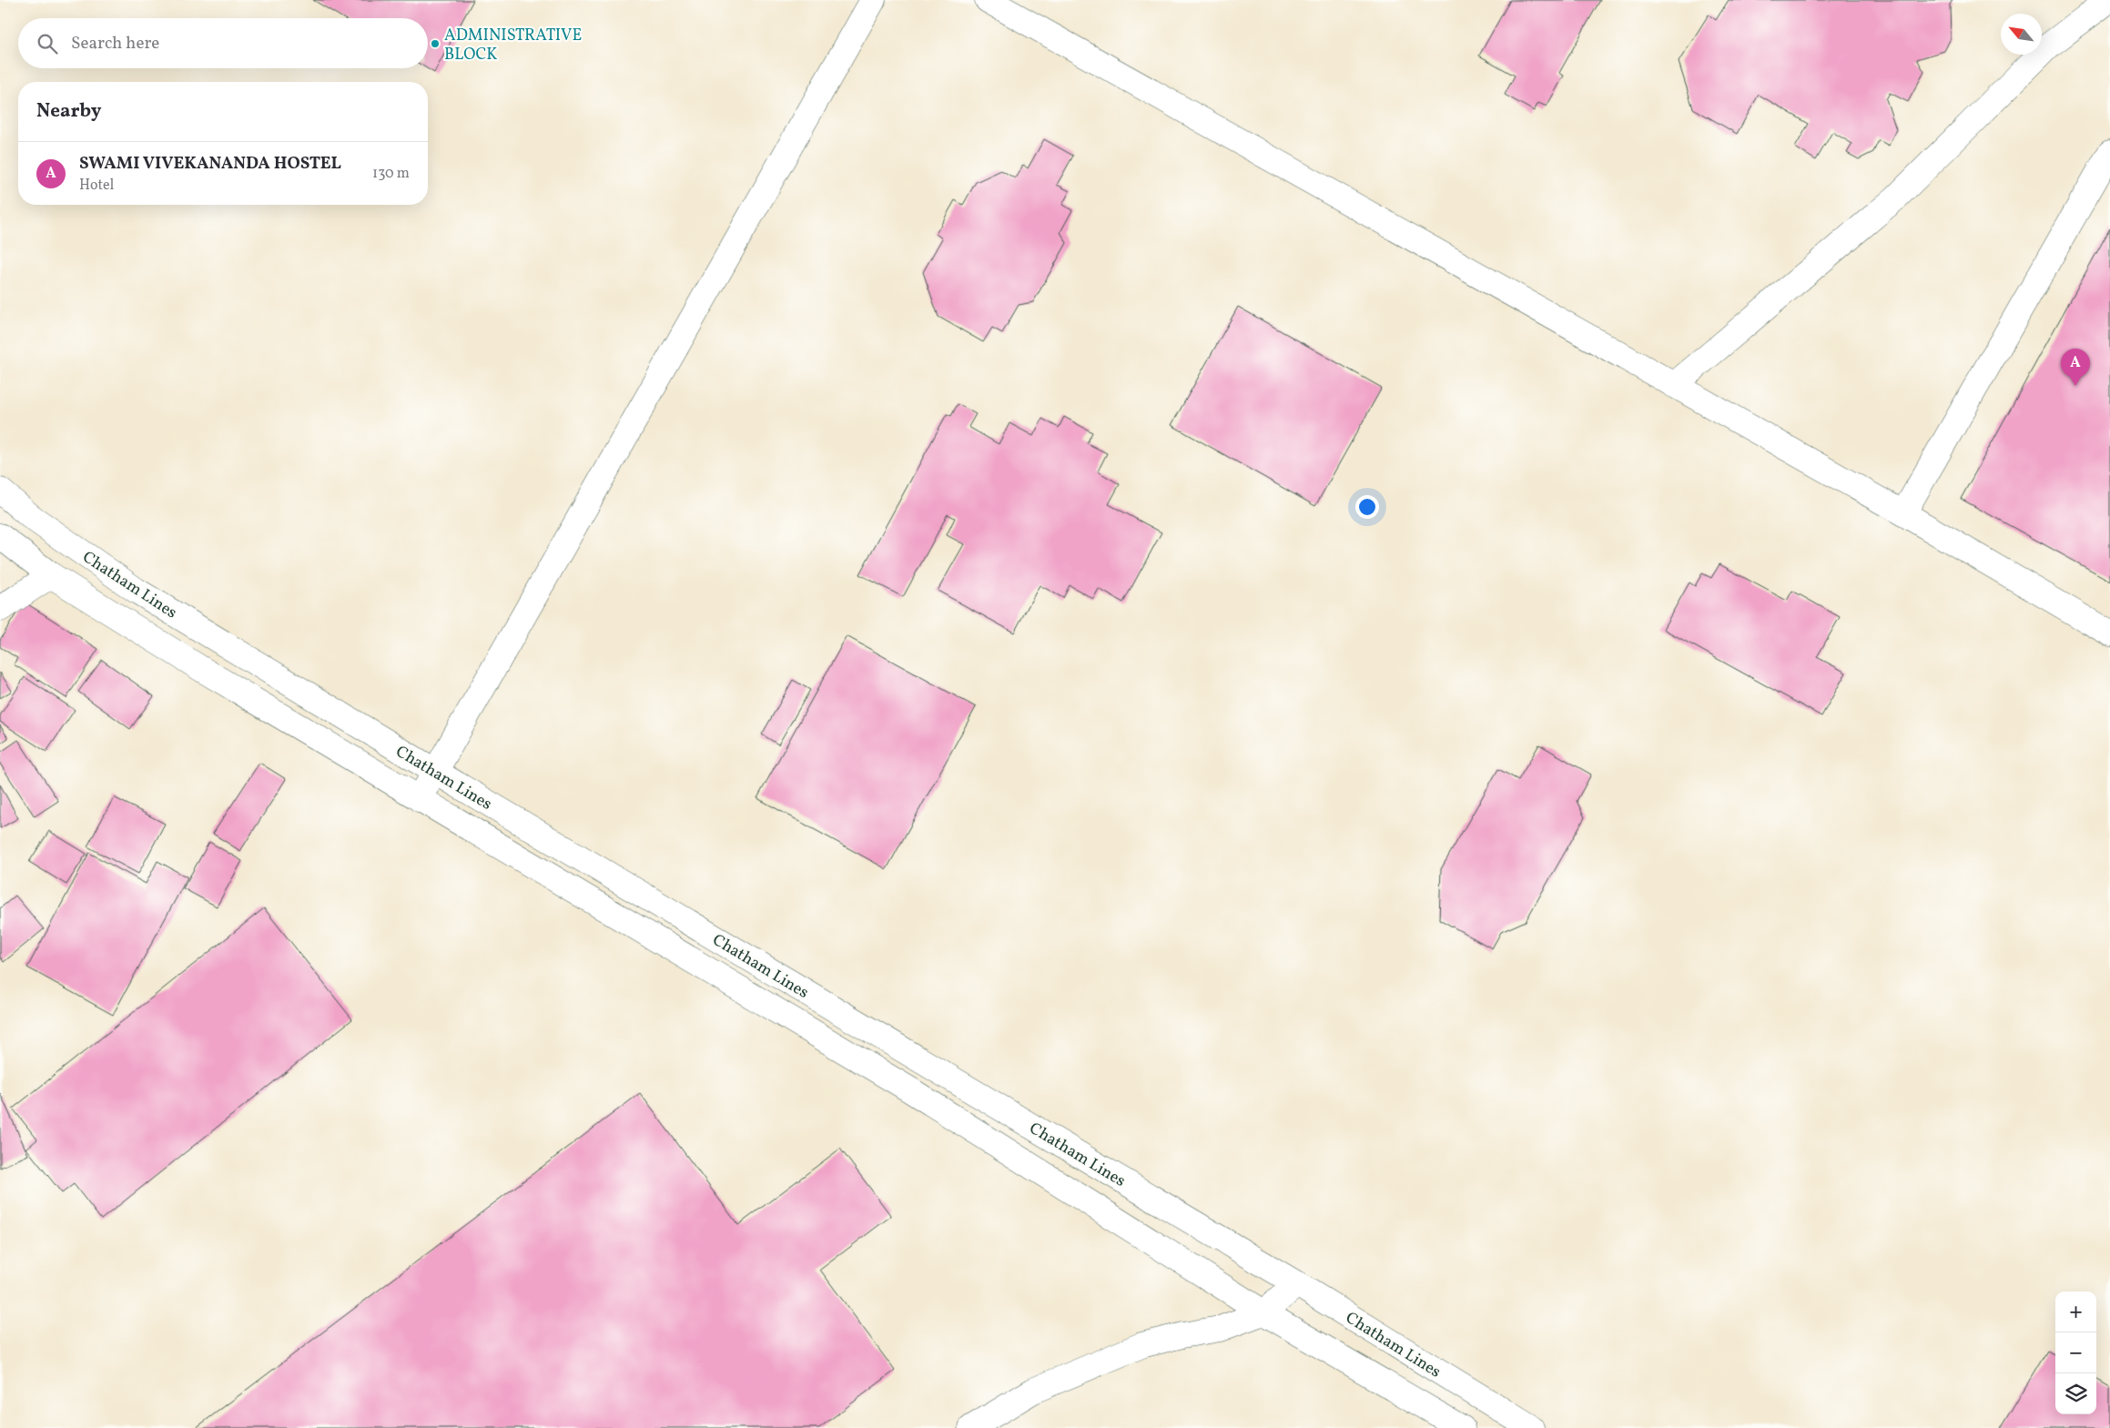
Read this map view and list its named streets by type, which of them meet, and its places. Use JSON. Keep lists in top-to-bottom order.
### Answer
{
  "streets": {
    "main road": ["Chatham Lines"]
  },
  "places": ["ADMINISTRATIVE BLOCK"],
  "north": "top left",
  "page": {
    "search": "Search here",
    "heading": "Nearby",
    "list": [
      {
        "mark": "A",
        "name": "SWAMI VIVEKANANDA HOSTEL",
        "note": "Hotel",
        "value": "130 m"
      }
    ],
    "pins": "A",
    "map_buttons": ["+", "−"]
  }
}
